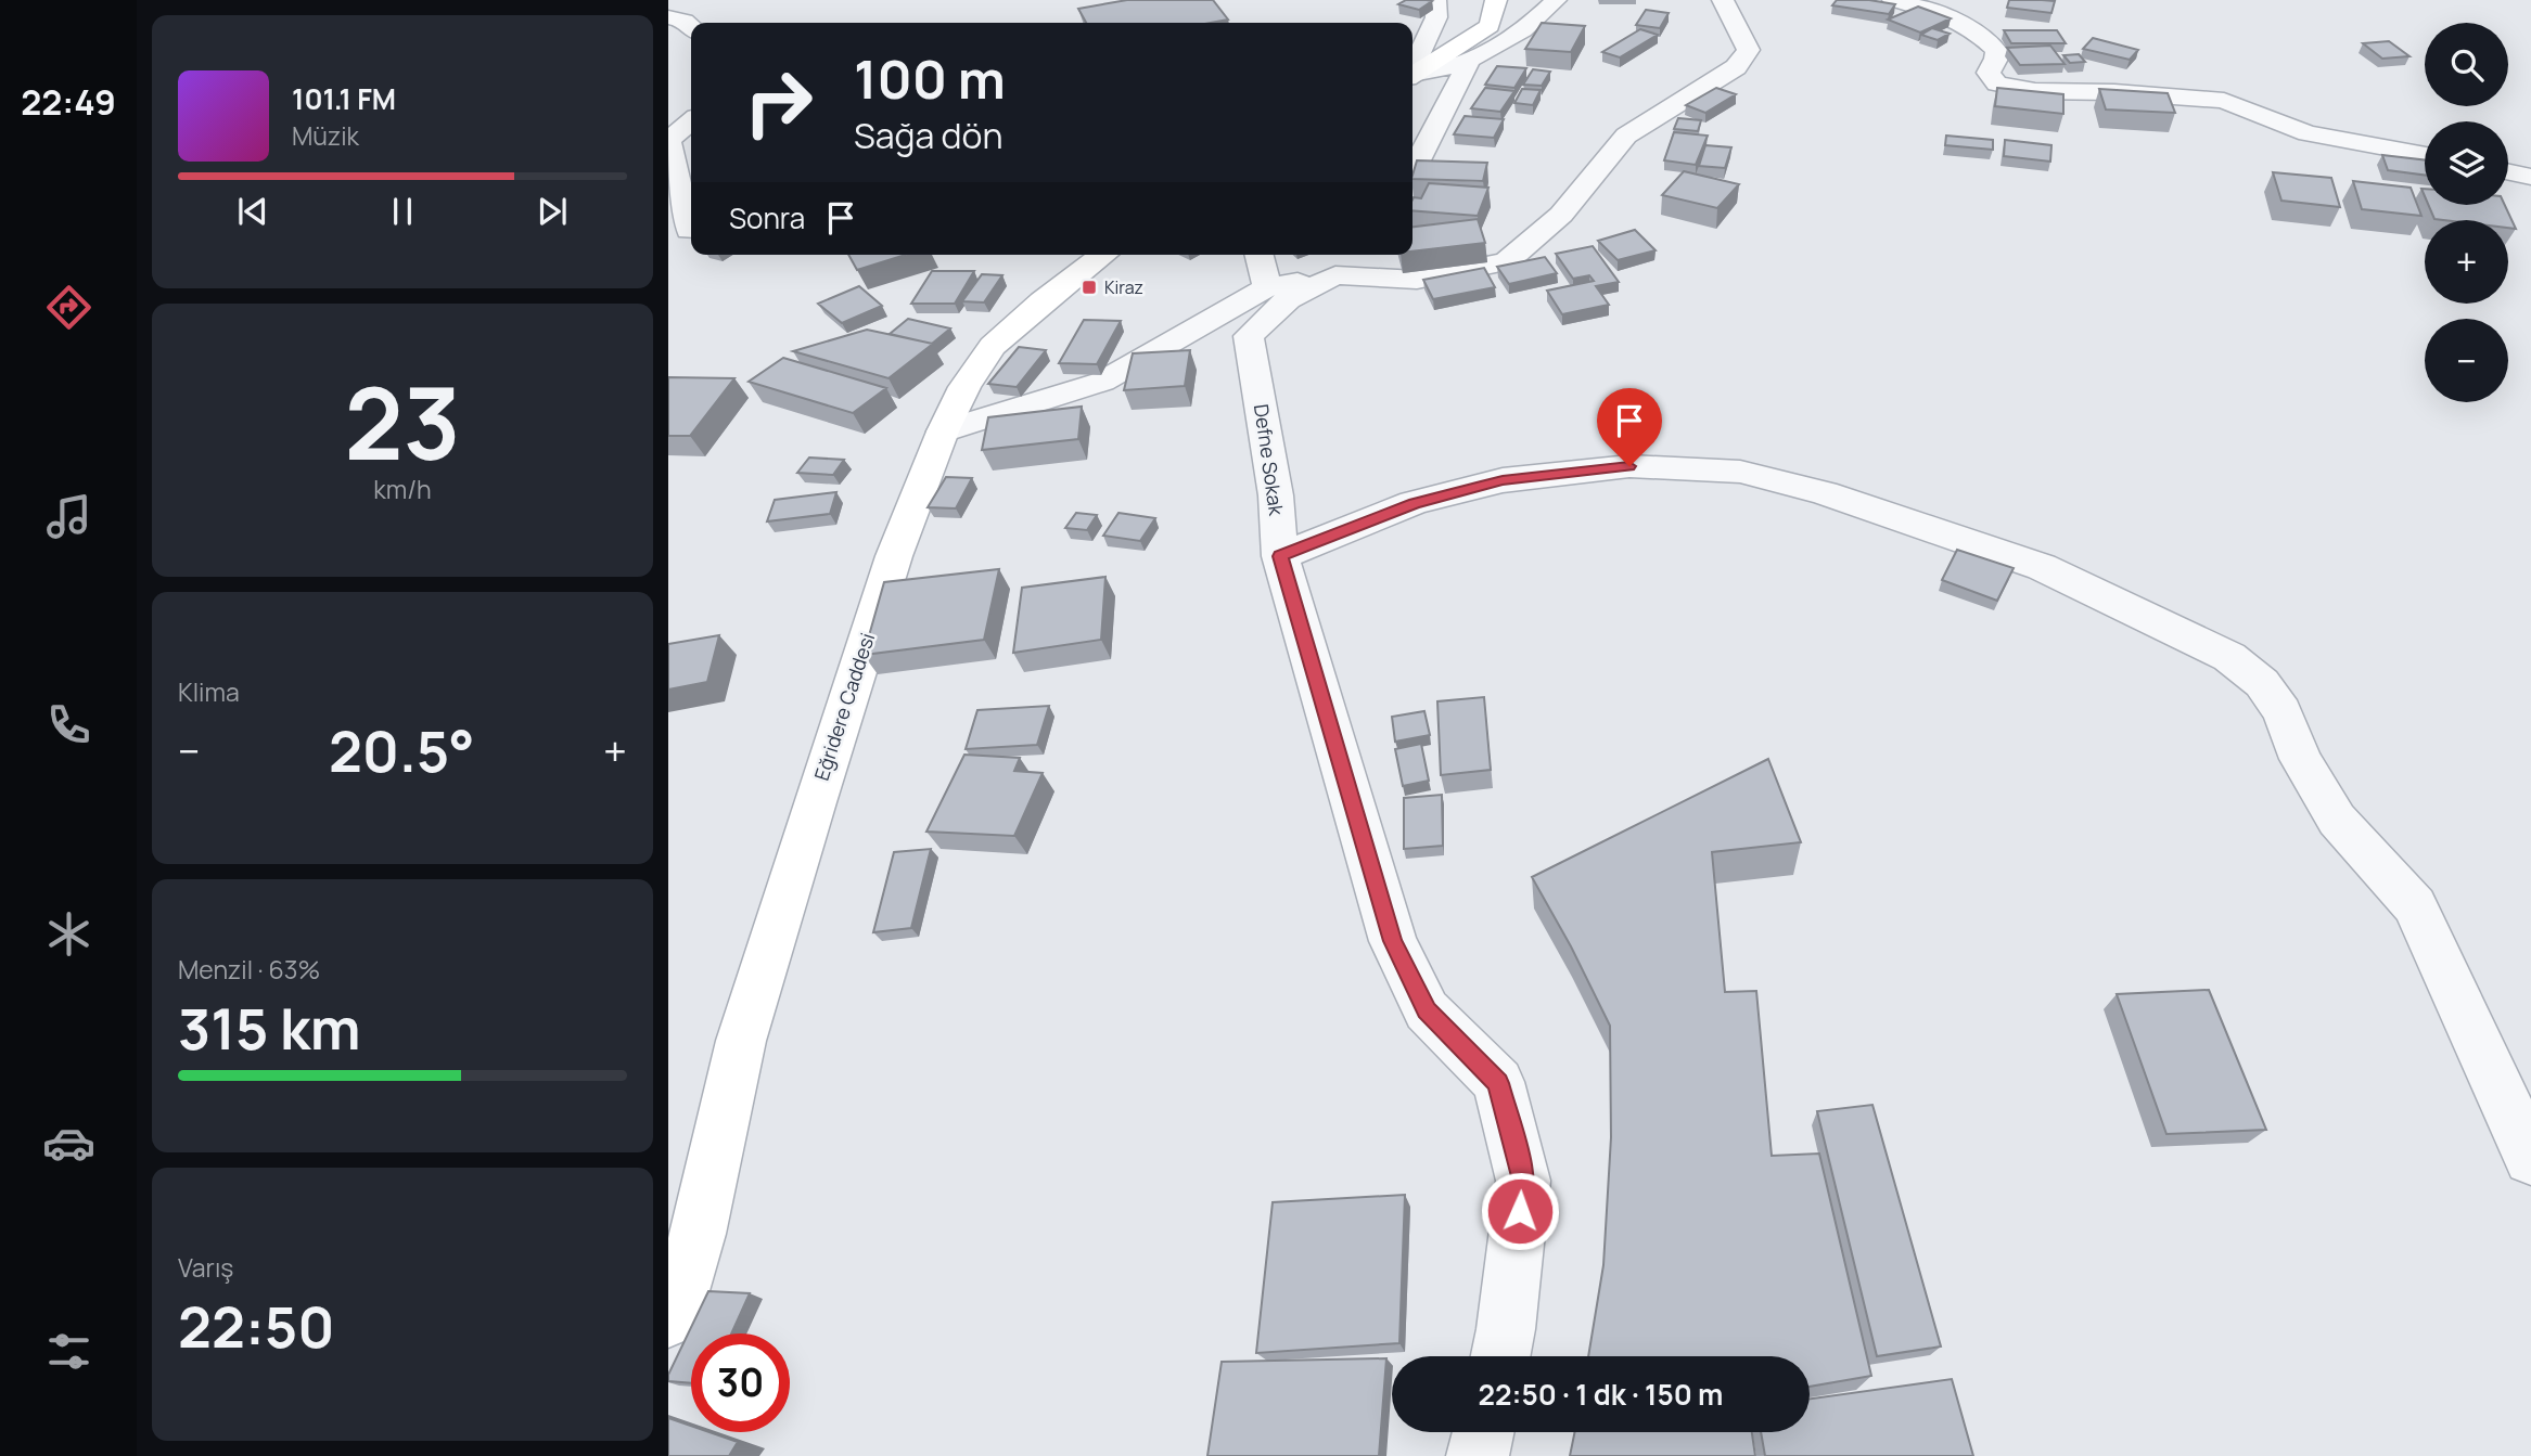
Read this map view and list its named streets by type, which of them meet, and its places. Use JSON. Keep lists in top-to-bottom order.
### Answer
{
  "streets": {
    "street": ["Defne Sokak", "Eğridere Caddesi"]
  },
  "places": {
    "transit": ["Kiraz"]
  },
  "page": {
    "tabs": "22:49",
    "map_buttons": ["+", "−"],
    "turn": ["100 m", "Sağa dön"],
    "song": ["101.1 FM", "Müzik"],
    "then": "Sonra",
    "tile": [
      ["23", "km/h"],
      "Klima",
      ["Menzil · 63%", "315 km"],
      ["Varış", "22:50"]
    ],
    "heat": ["−", "20.5°", "+"],
    "limit": "30",
    "trip": "22:50 · 1 dk · 150 m"
  }
}
